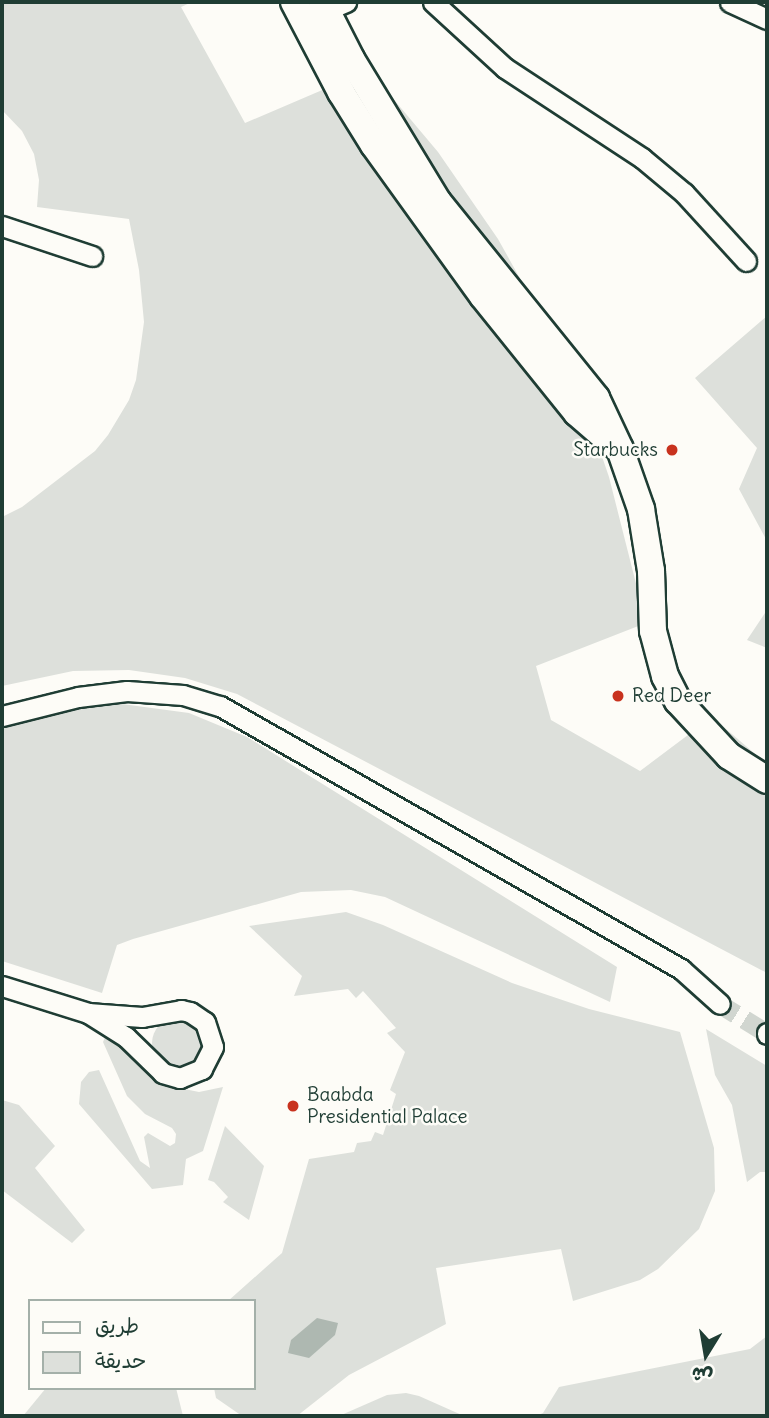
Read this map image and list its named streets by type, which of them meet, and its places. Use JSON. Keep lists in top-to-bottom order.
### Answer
{
  "places": ["Starbucks", "Red Deer", "Baabda Presidential Palace"],
  "legend": ["طريق", "حديقة"],
  "north": "bottom"
}
